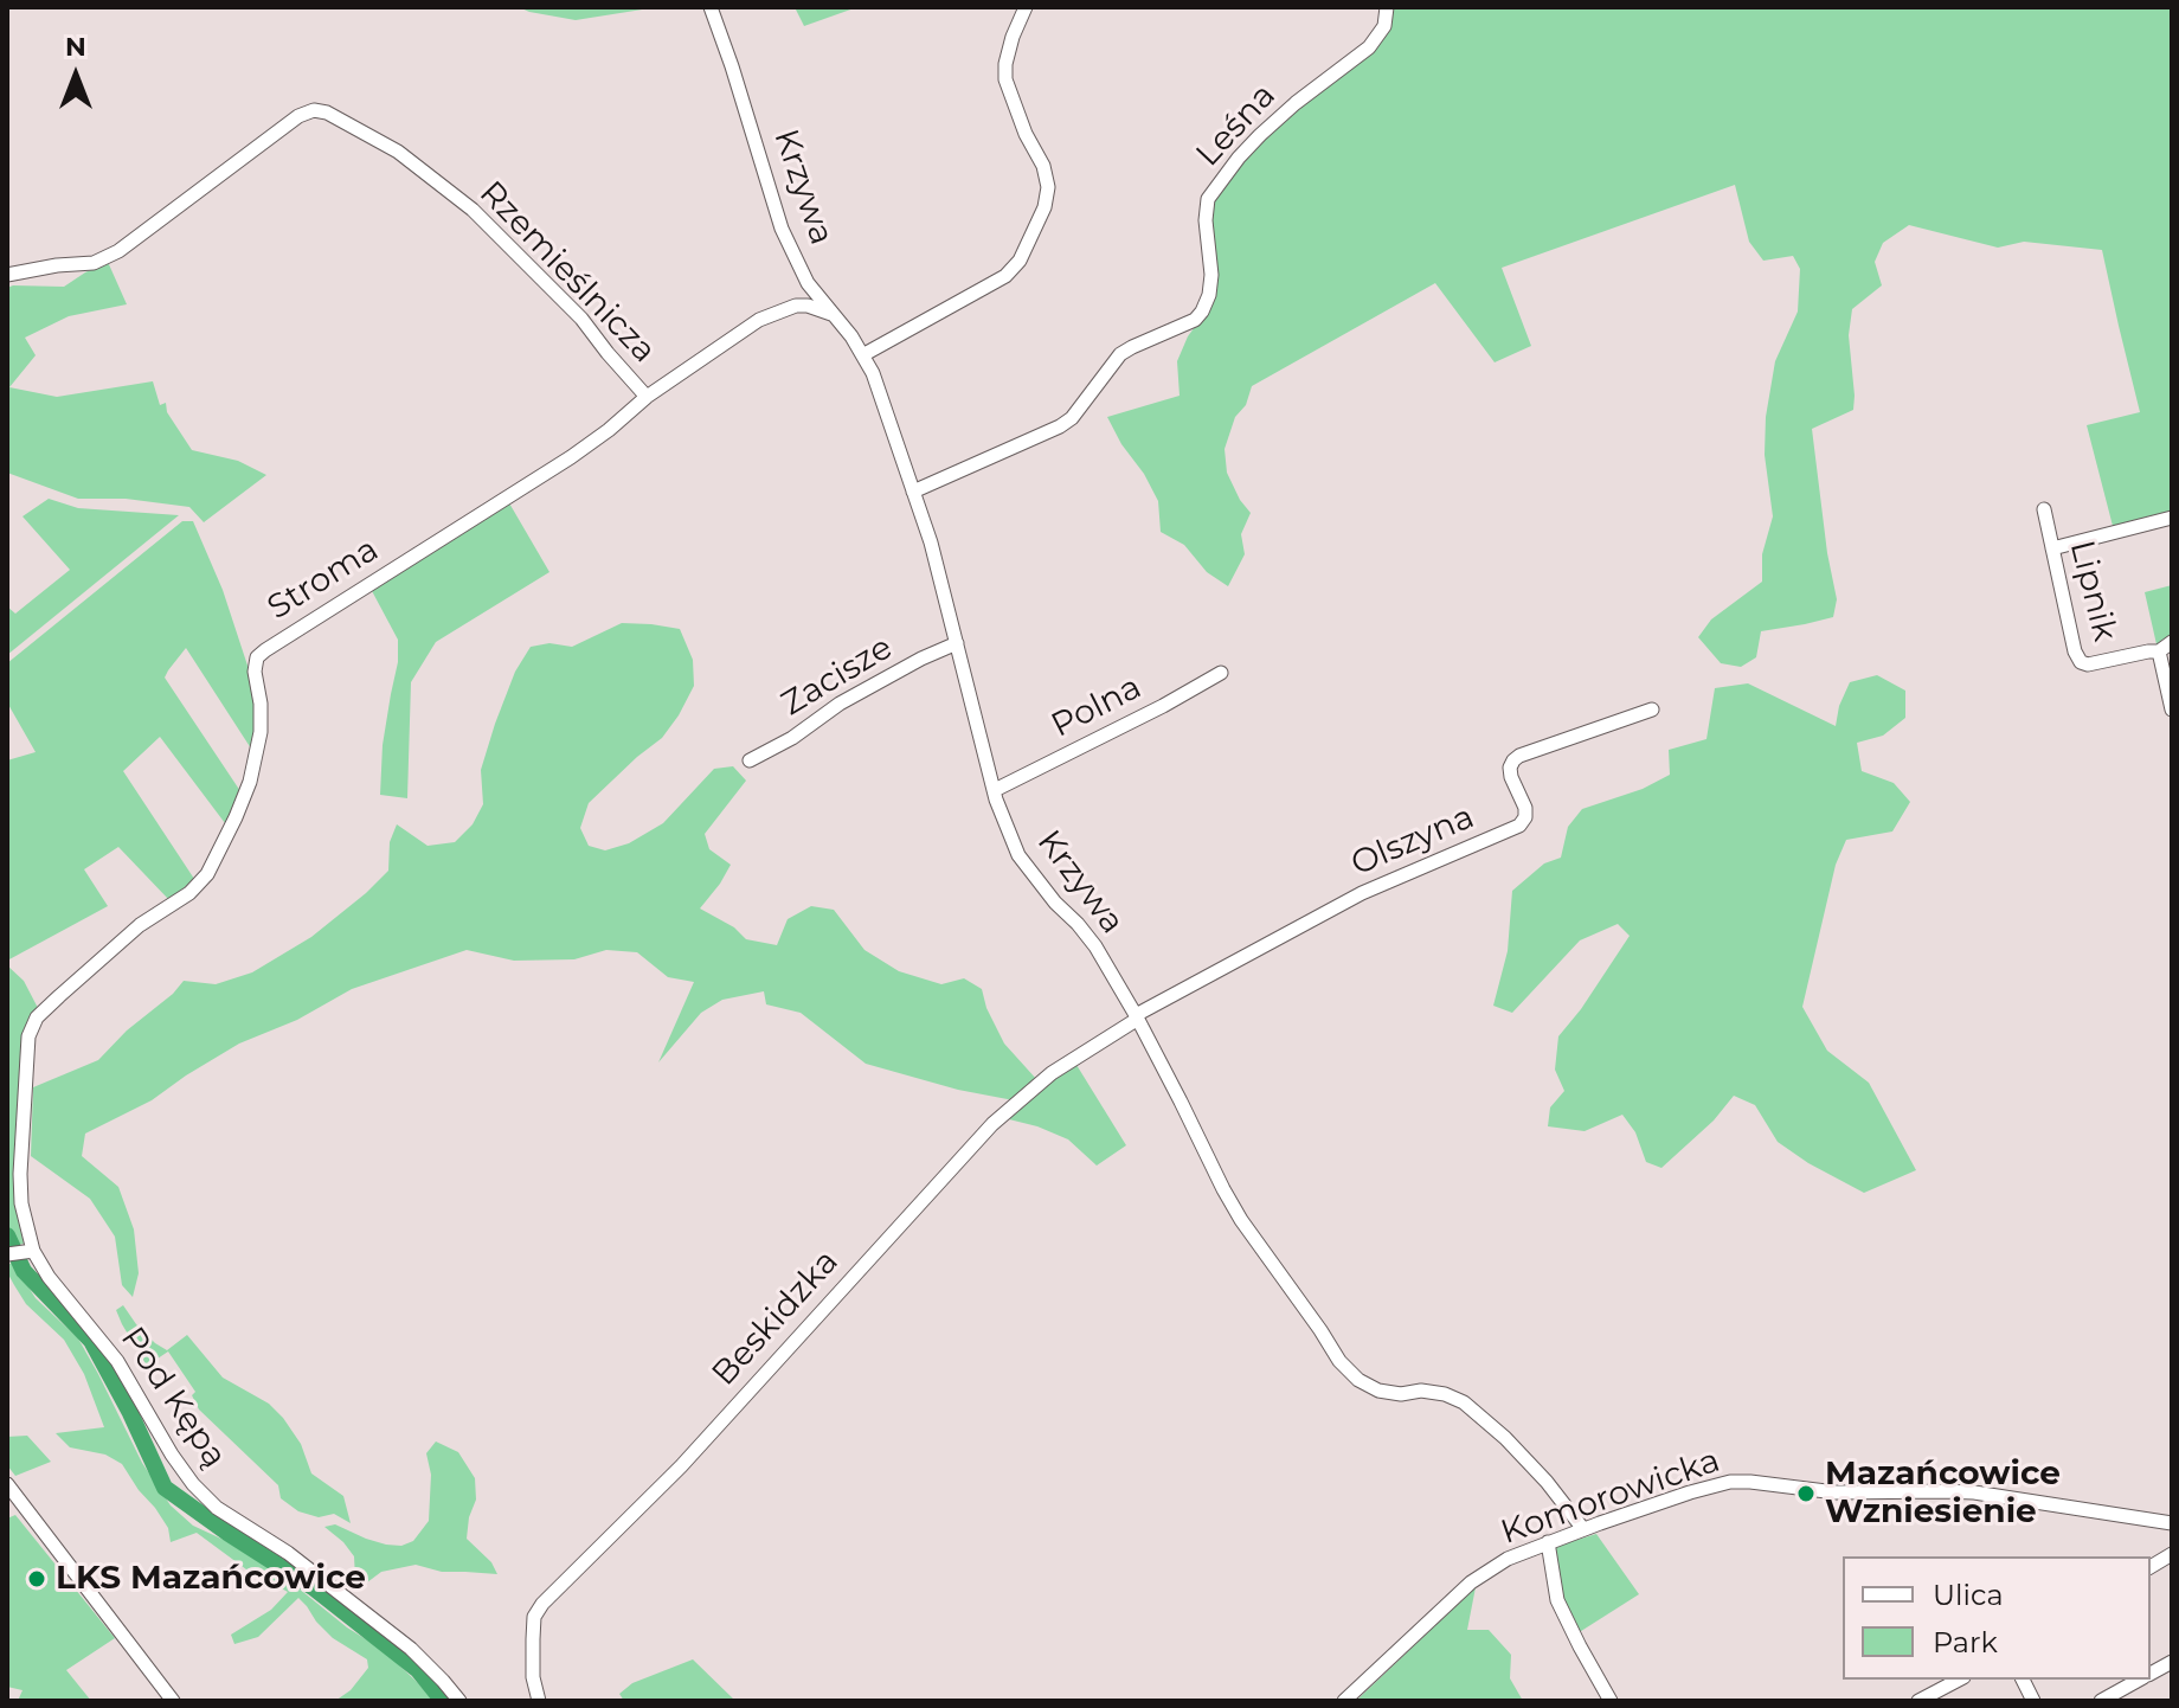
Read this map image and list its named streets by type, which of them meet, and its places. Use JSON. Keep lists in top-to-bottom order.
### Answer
{
  "streets": {
    "street": [
      "Leśna",
      "Krzywa",
      "Rzemieślnicza",
      "Stroma",
      "Lipnik",
      "Zacisze",
      "Polna",
      "Olszyna",
      "Beskidzka",
      "Pod Kępą",
      "Komorowicka"
    ]
  },
  "crossings": [
    ["Leśna", "Krzywa"],
    ["Krzywa", "Stroma"],
    ["Krzywa", "Zacisze"],
    ["Krzywa", "Polna"],
    ["Krzywa", "Olszyna"],
    ["Krzywa", "Beskidzka"],
    ["Krzywa", "Komorowicka"],
    ["Rzemieślnicza", "Stroma"],
    ["Stroma", "Pod Kępą"],
    ["Olszyna", "Beskidzka"]
  ],
  "places": ["Mazańcowice Wzniesienie", "LKS Mazańcowice"],
  "legend": ["Ulica", "Park"],
  "north": "top"
}
